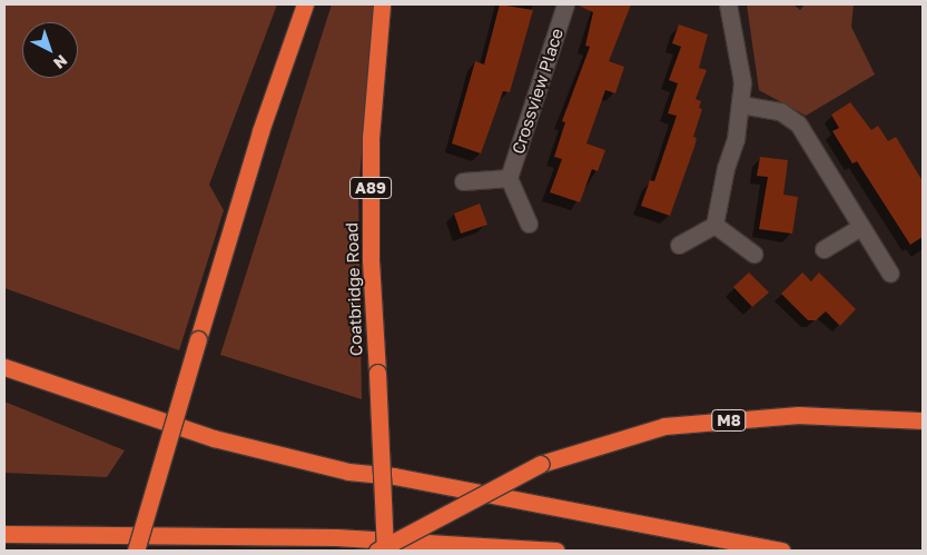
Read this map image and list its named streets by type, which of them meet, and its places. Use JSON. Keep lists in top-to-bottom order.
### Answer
{
  "streets": {
    "highway": ["A89", "Coatbridge Road", "M8"],
    "street": ["Crossview Place"]
  },
  "north": "bottom right"
}
